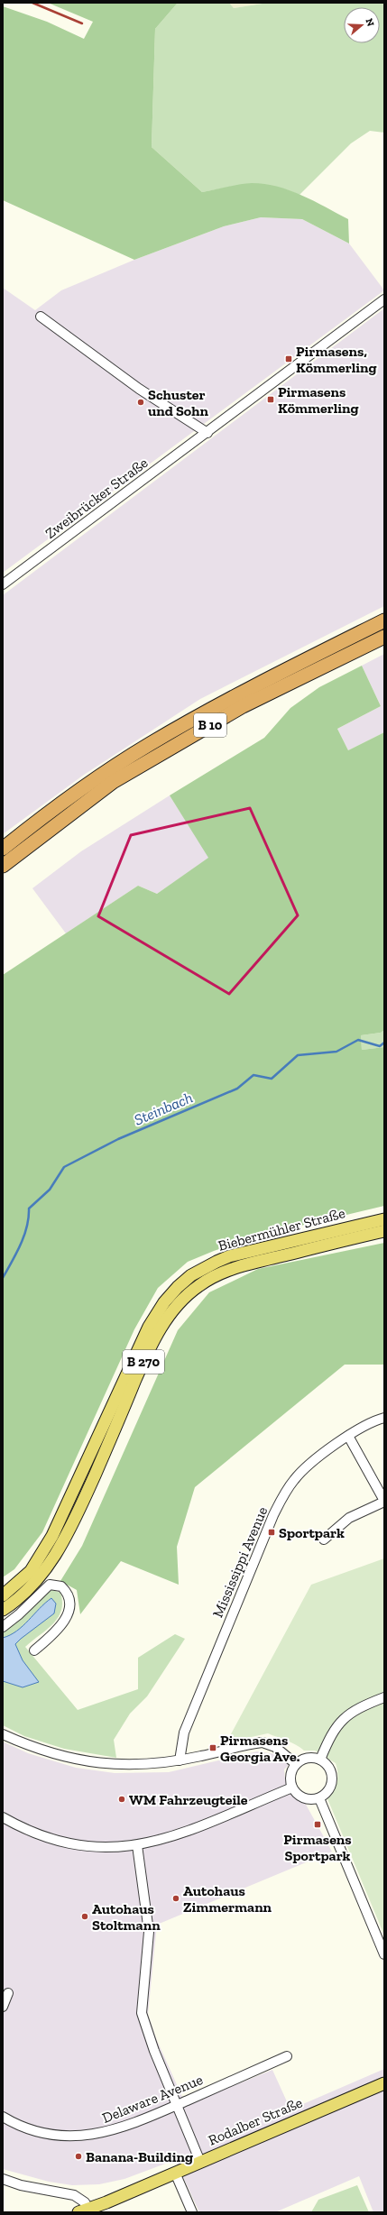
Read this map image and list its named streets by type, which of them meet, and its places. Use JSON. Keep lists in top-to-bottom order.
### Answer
{
  "streets": {
    "highway": ["B 10"],
    "main road": ["Biebermühler Straße", "B 270", "Rodalber Straße"],
    "street": ["Zweibrücker Straße", "Mississippi Avenue", "Delaware Avenue"]
  },
  "water": ["Steinbach"],
  "places": {
    "transit": [
      "Pirmasens, Kömmerling",
      "Pirmasens Kömmerling",
      "Sportpark",
      "Pirmasens Georgia Ave.",
      "Pirmasens Sportpark"
    ],
    "other": [
      "Schuster und Sohn",
      "WM Fahrzeugteile",
      "Autohaus Zimmermann",
      "Autohaus Stoltmann",
      "Banana-Building"
    ]
  },
  "north": "right"
}
